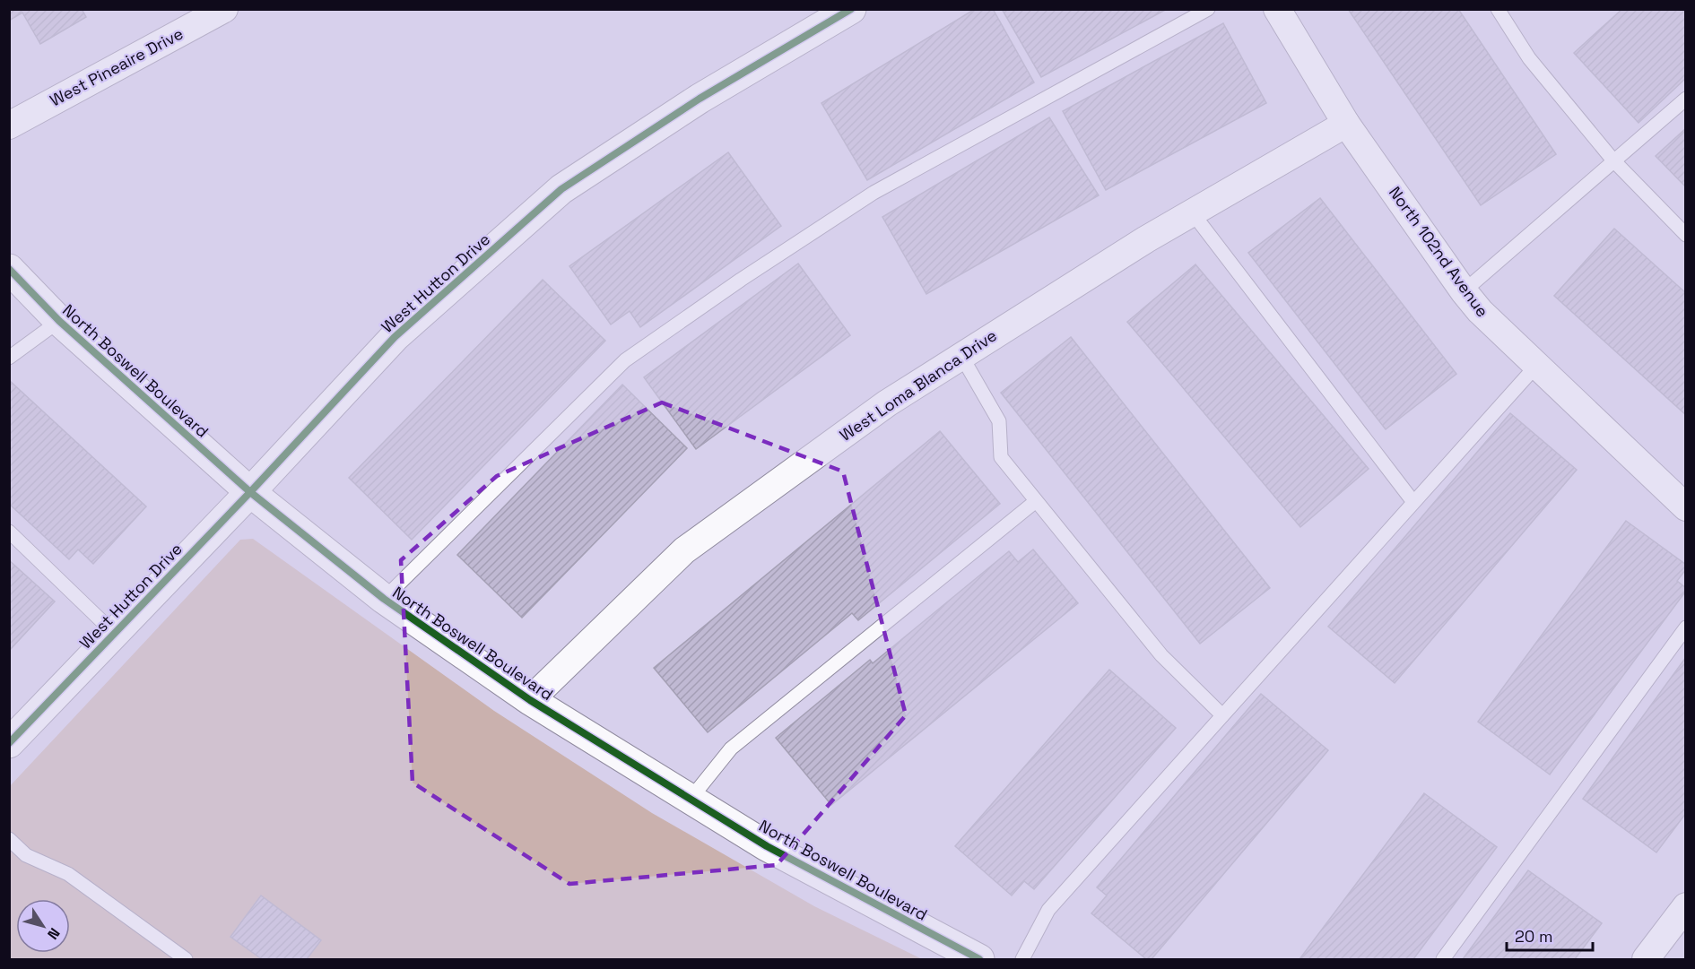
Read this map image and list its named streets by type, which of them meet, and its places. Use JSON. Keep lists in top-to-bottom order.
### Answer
{
  "streets": {
    "street": [
      "West Pineaire Drive",
      "North 102nd Avenue",
      "West Hutton Drive",
      "North Boswell Boulevard",
      "West Loma Blanca Drive"
    ]
  },
  "crossings": [
    ["North 102nd Avenue", "West Loma Blanca Drive"],
    ["West Hutton Drive", "North Boswell Boulevard"],
    ["North Boswell Boulevard", "West Loma Blanca Drive"]
  ],
  "scale_bar": "20 m",
  "north": "bottom right"
}
